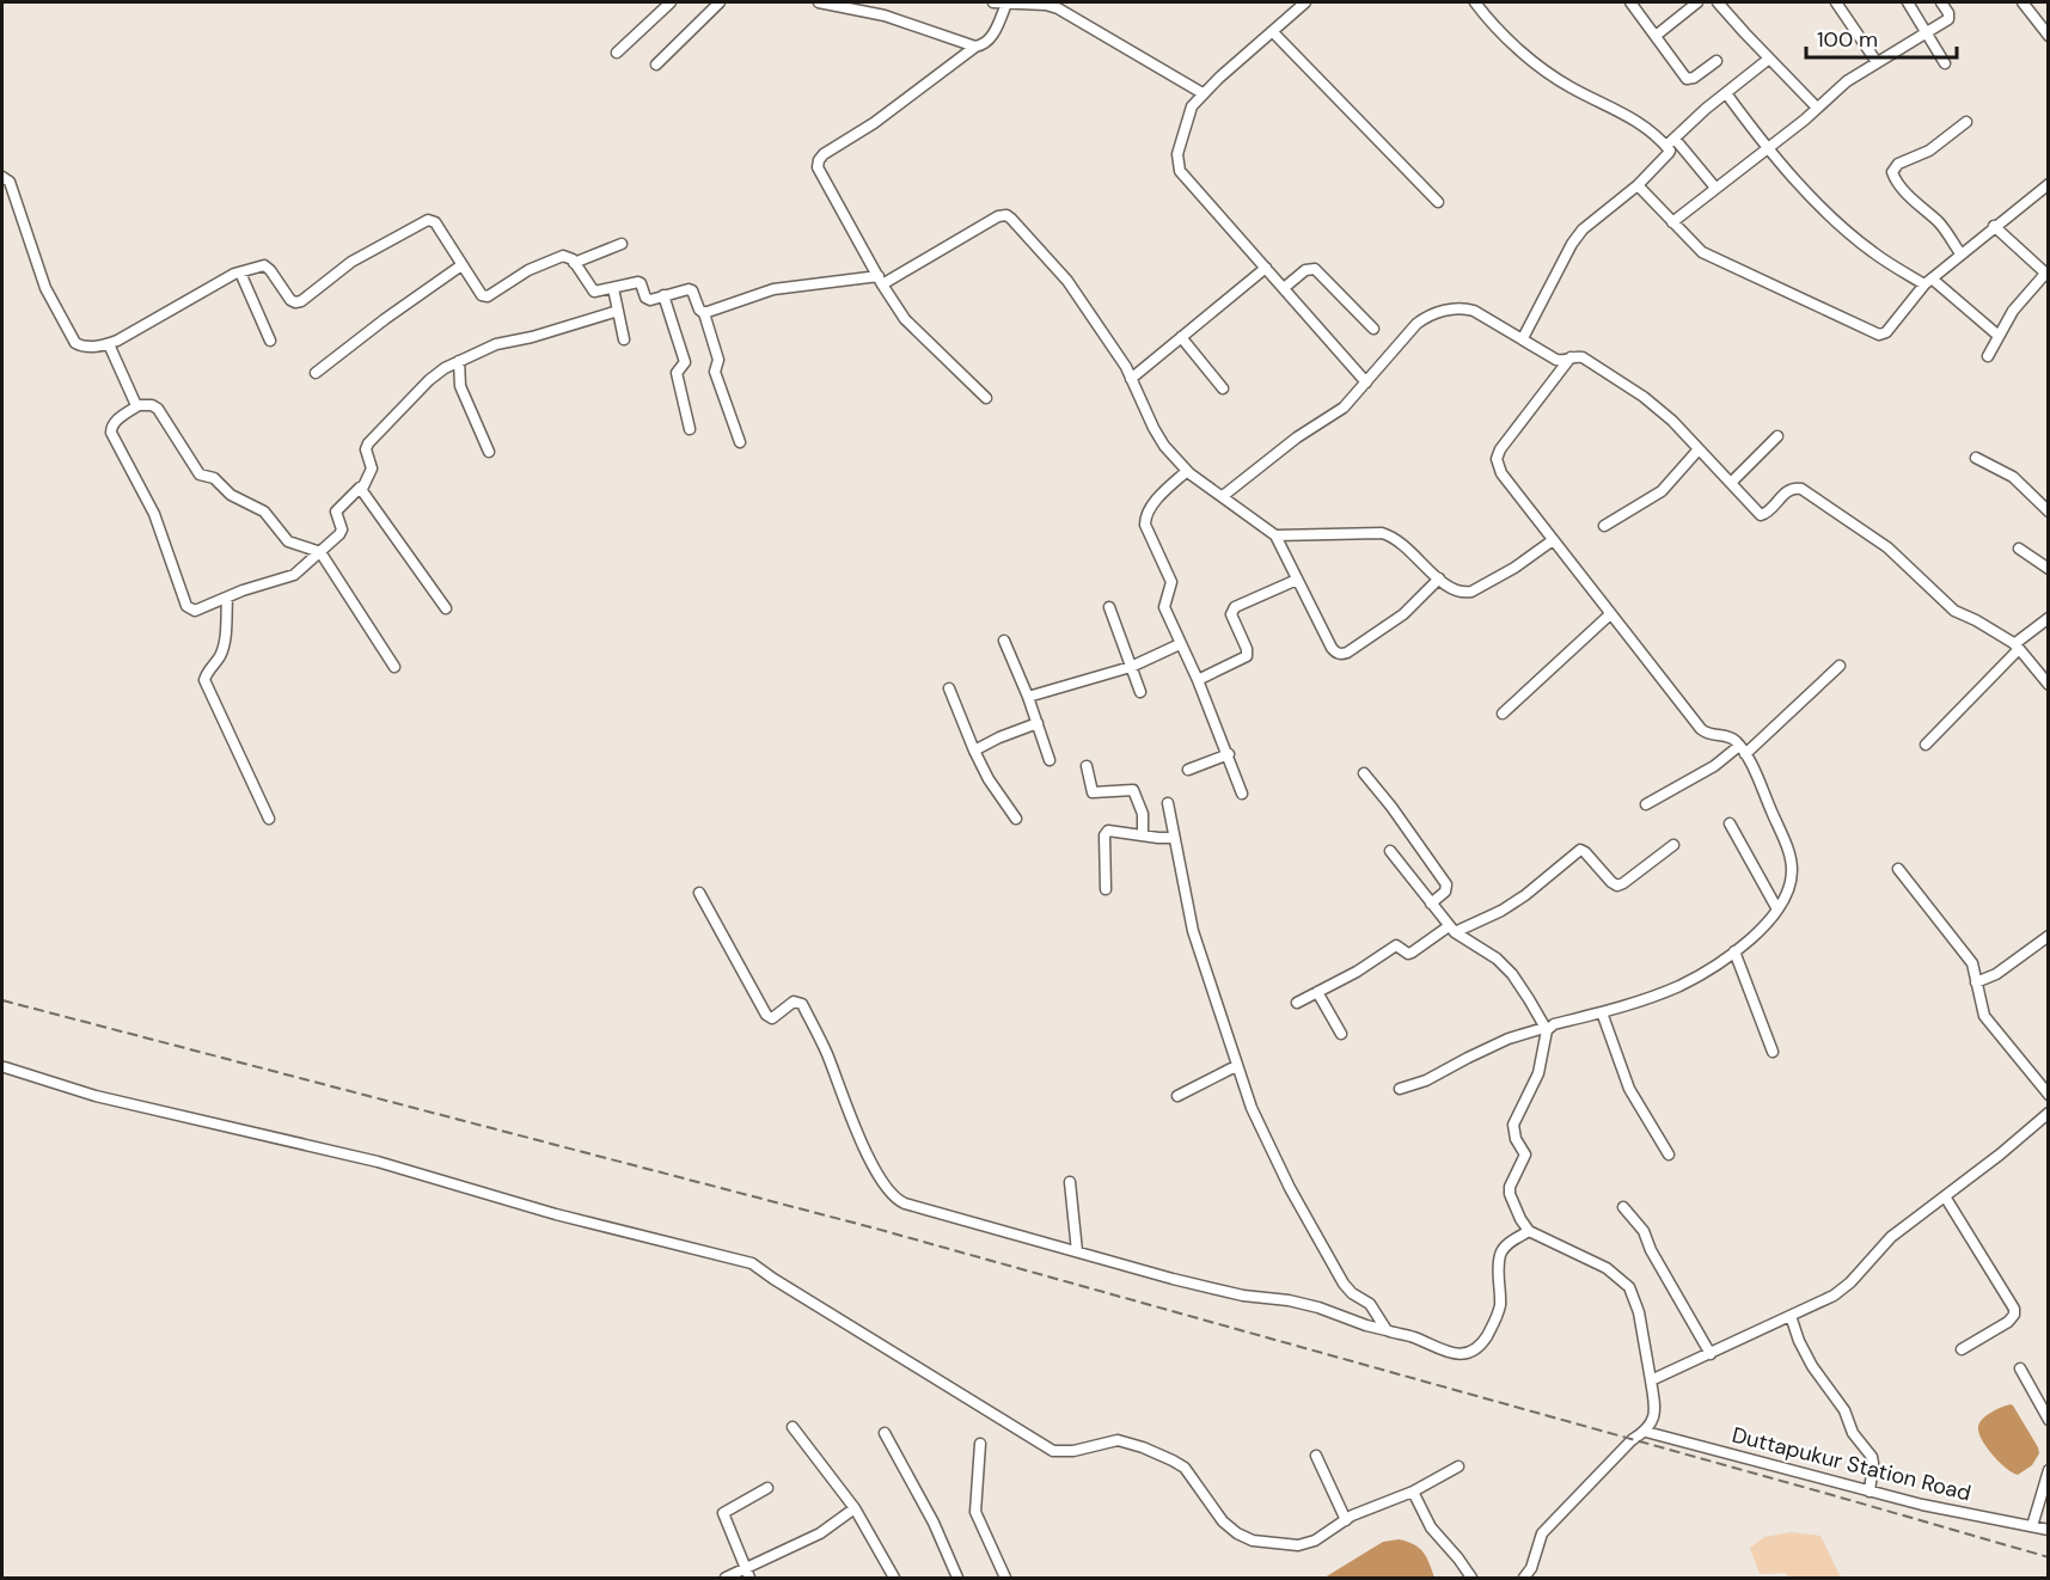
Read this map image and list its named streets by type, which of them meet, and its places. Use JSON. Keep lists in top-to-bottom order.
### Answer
{
  "streets": {
    "street": ["Duttapukur Station Road"]
  },
  "scale_bar": "100 m"
}
